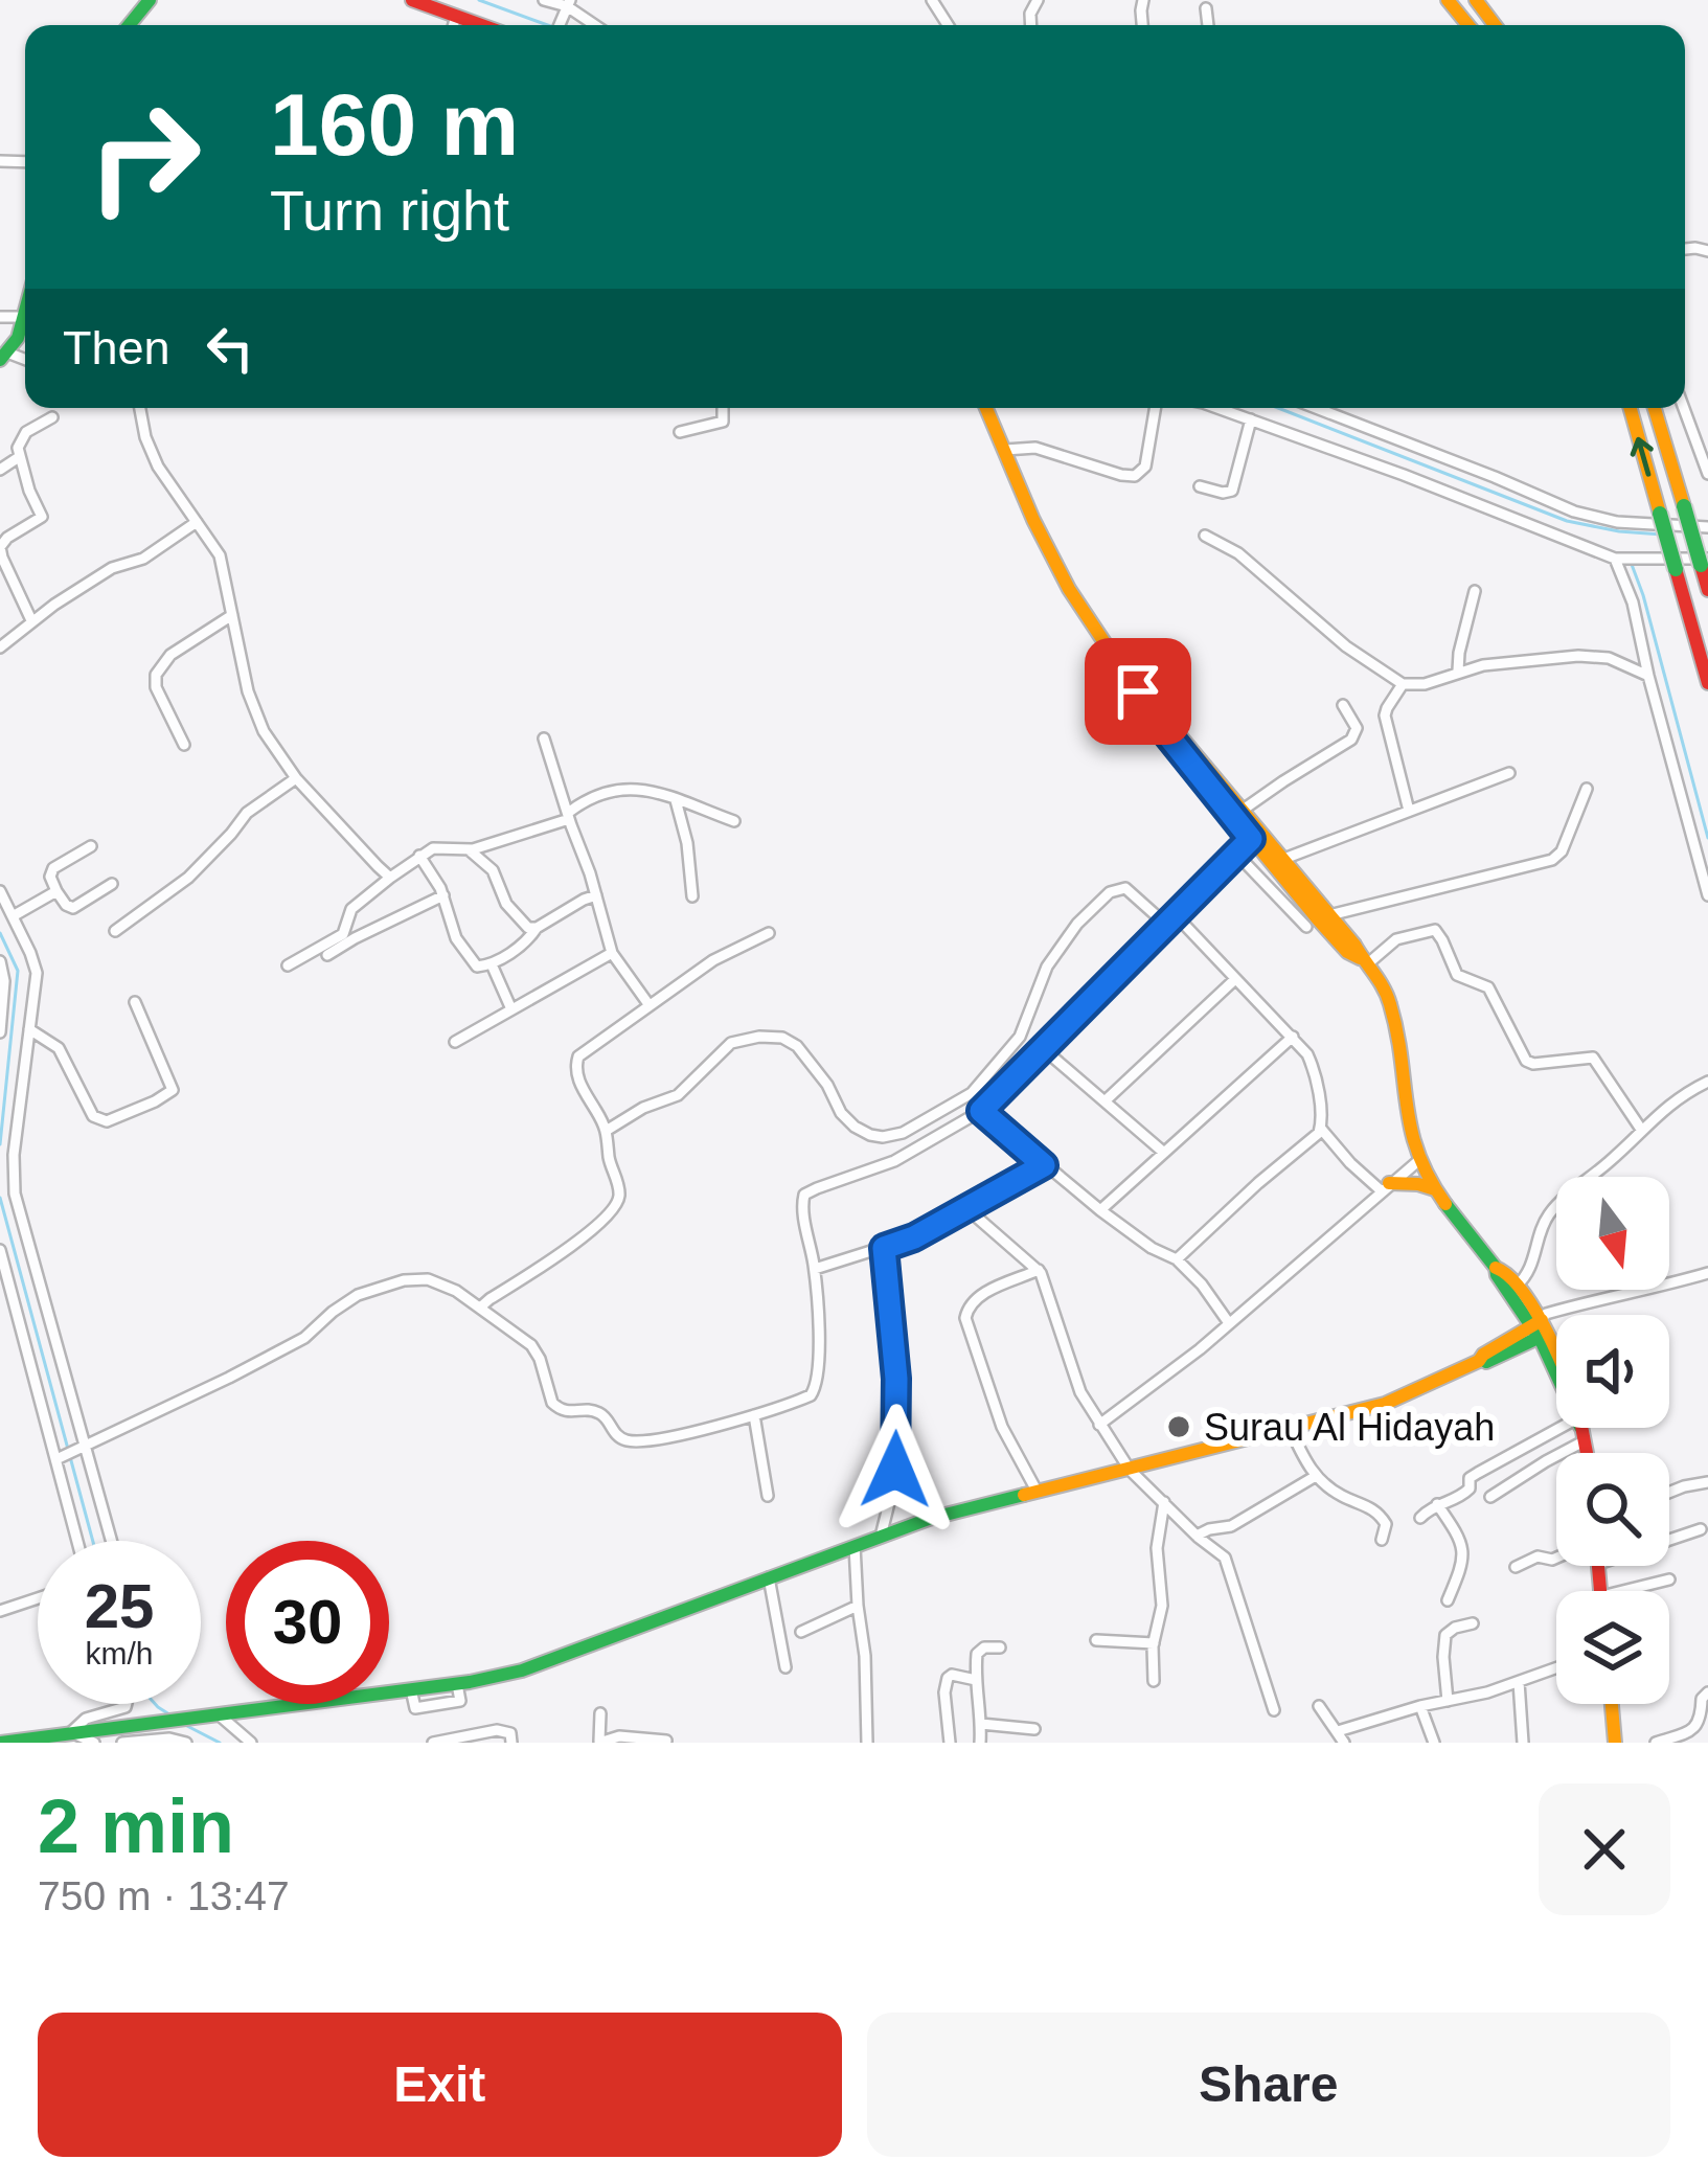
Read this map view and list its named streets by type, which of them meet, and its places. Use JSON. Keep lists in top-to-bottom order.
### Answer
{
  "places": ["Surau Al Hidayah"],
  "north": "bottom",
  "page": {
    "turn": ["160 m", "Turn right"],
    "then": "Then",
    "speed": "25 km/h",
    "limit": "30",
    "heading": ["2 min", "750 m · 13:47"],
    "buttons": ["Exit", "Share"]
  }
}
